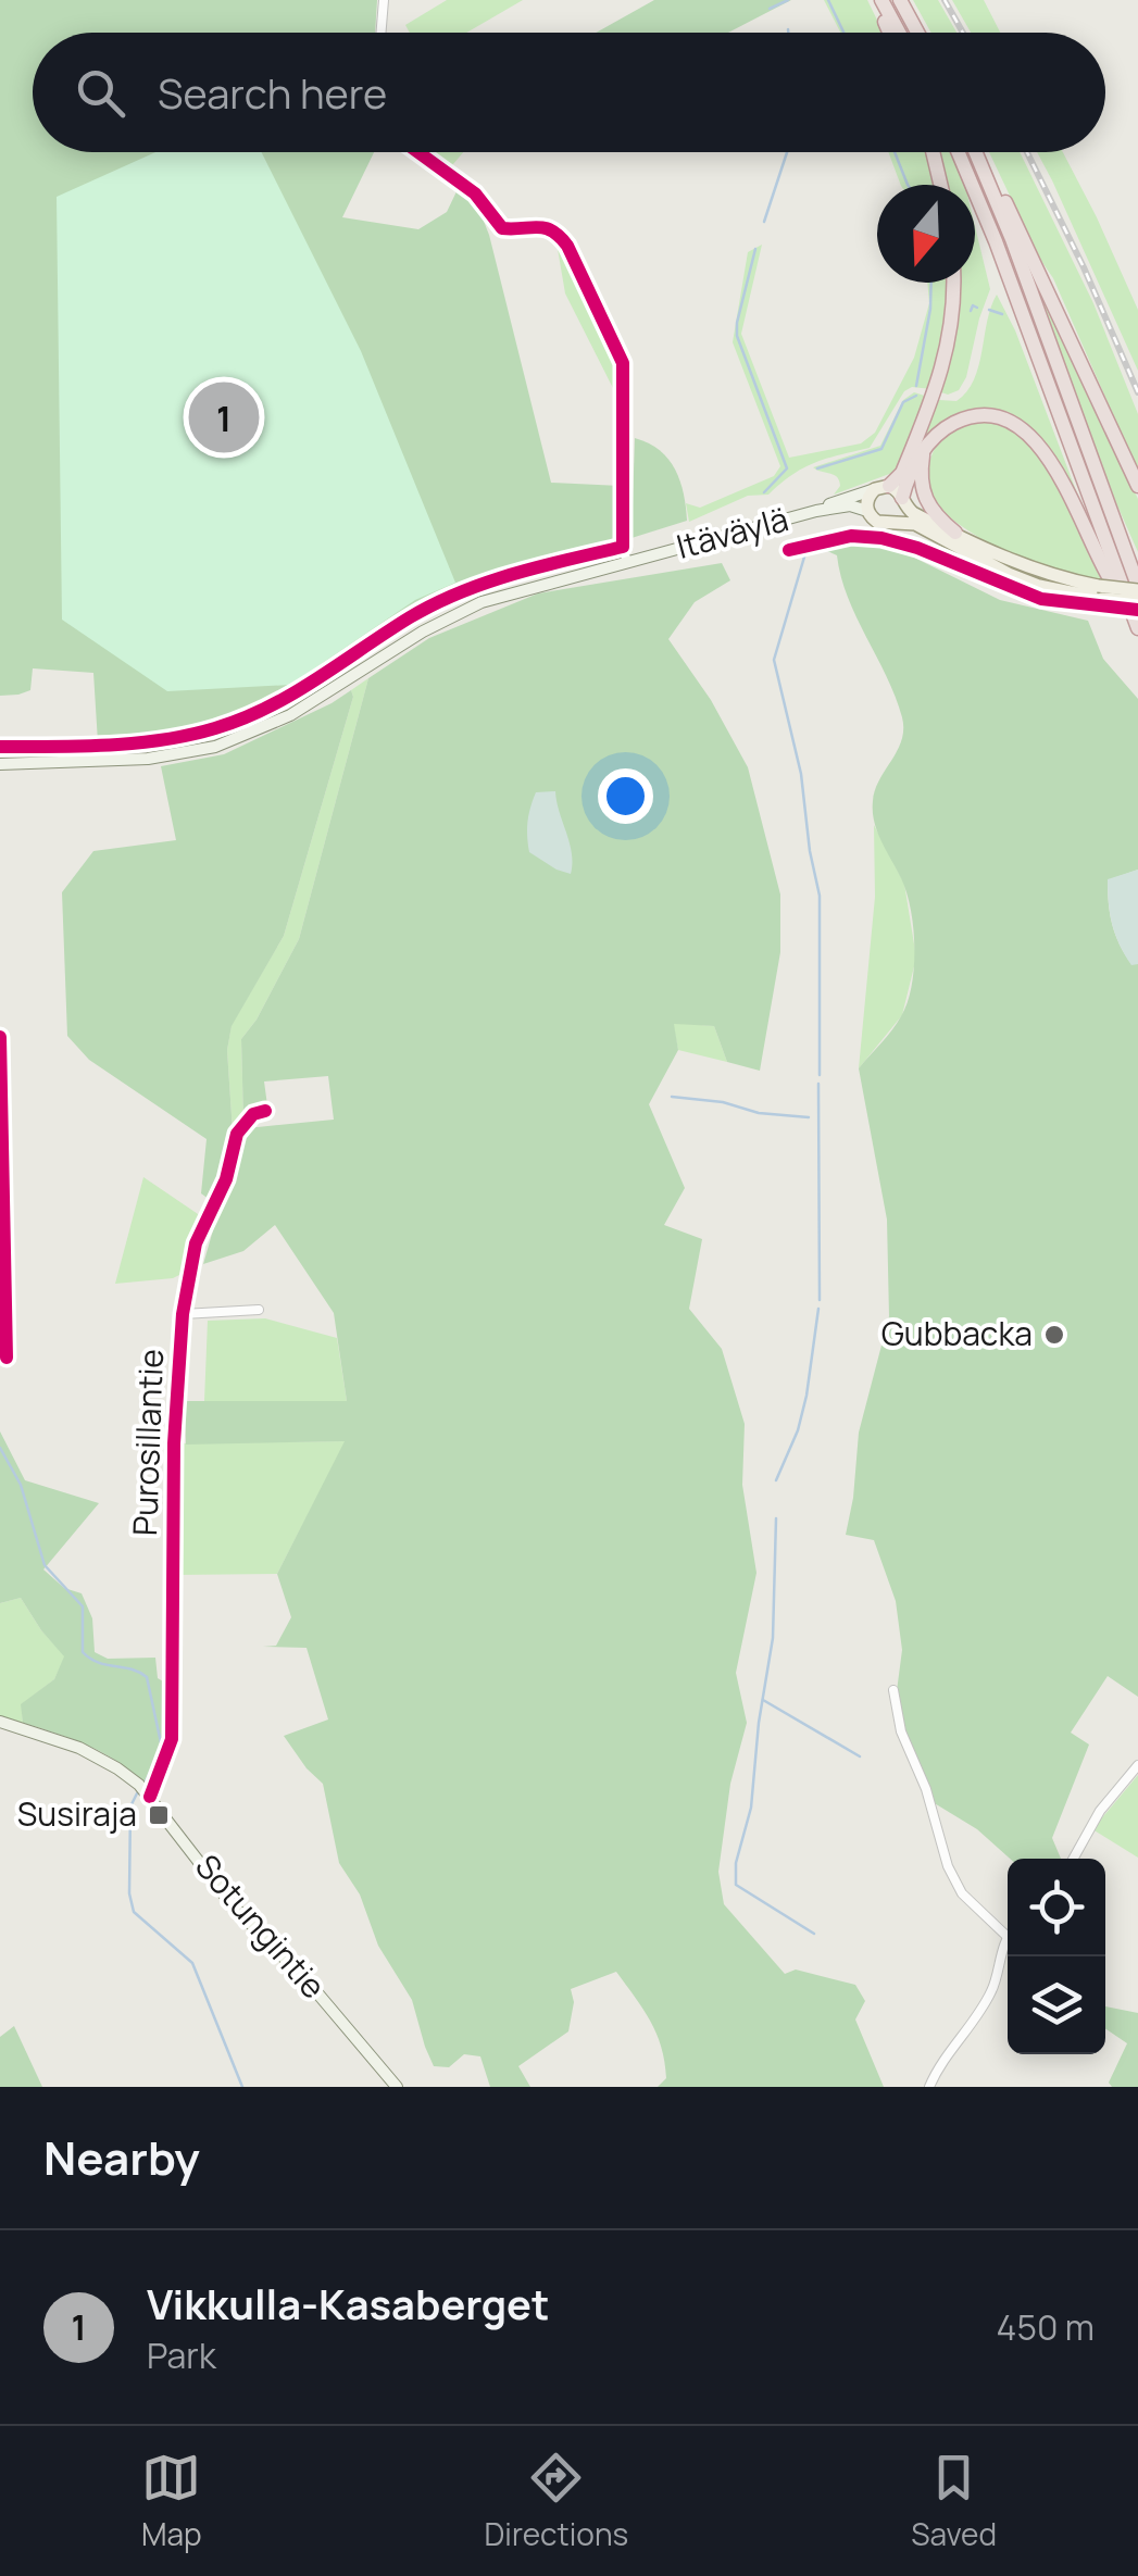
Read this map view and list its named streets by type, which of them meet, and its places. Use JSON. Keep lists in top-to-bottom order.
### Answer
{
  "streets": {
    "main road": ["Itäväylä", "Sotungintie"],
    "street": ["Purosillantie"]
  },
  "crossings": [
    ["Purosillantie", "Sotungintie"]
  ],
  "places": {
    "other": ["Gubbacka"],
    "transit": ["Susiraja"]
  },
  "north": "bottom",
  "page": {
    "search": "Search here",
    "pins": "1",
    "heading": "Nearby",
    "list": [
      {
        "mark": "1",
        "name": "Vikkulla-Kasaberget",
        "note": "Park",
        "value": "450 m"
      }
    ],
    "nav": ["Map", "Directions", "Saved"]
  }
}
